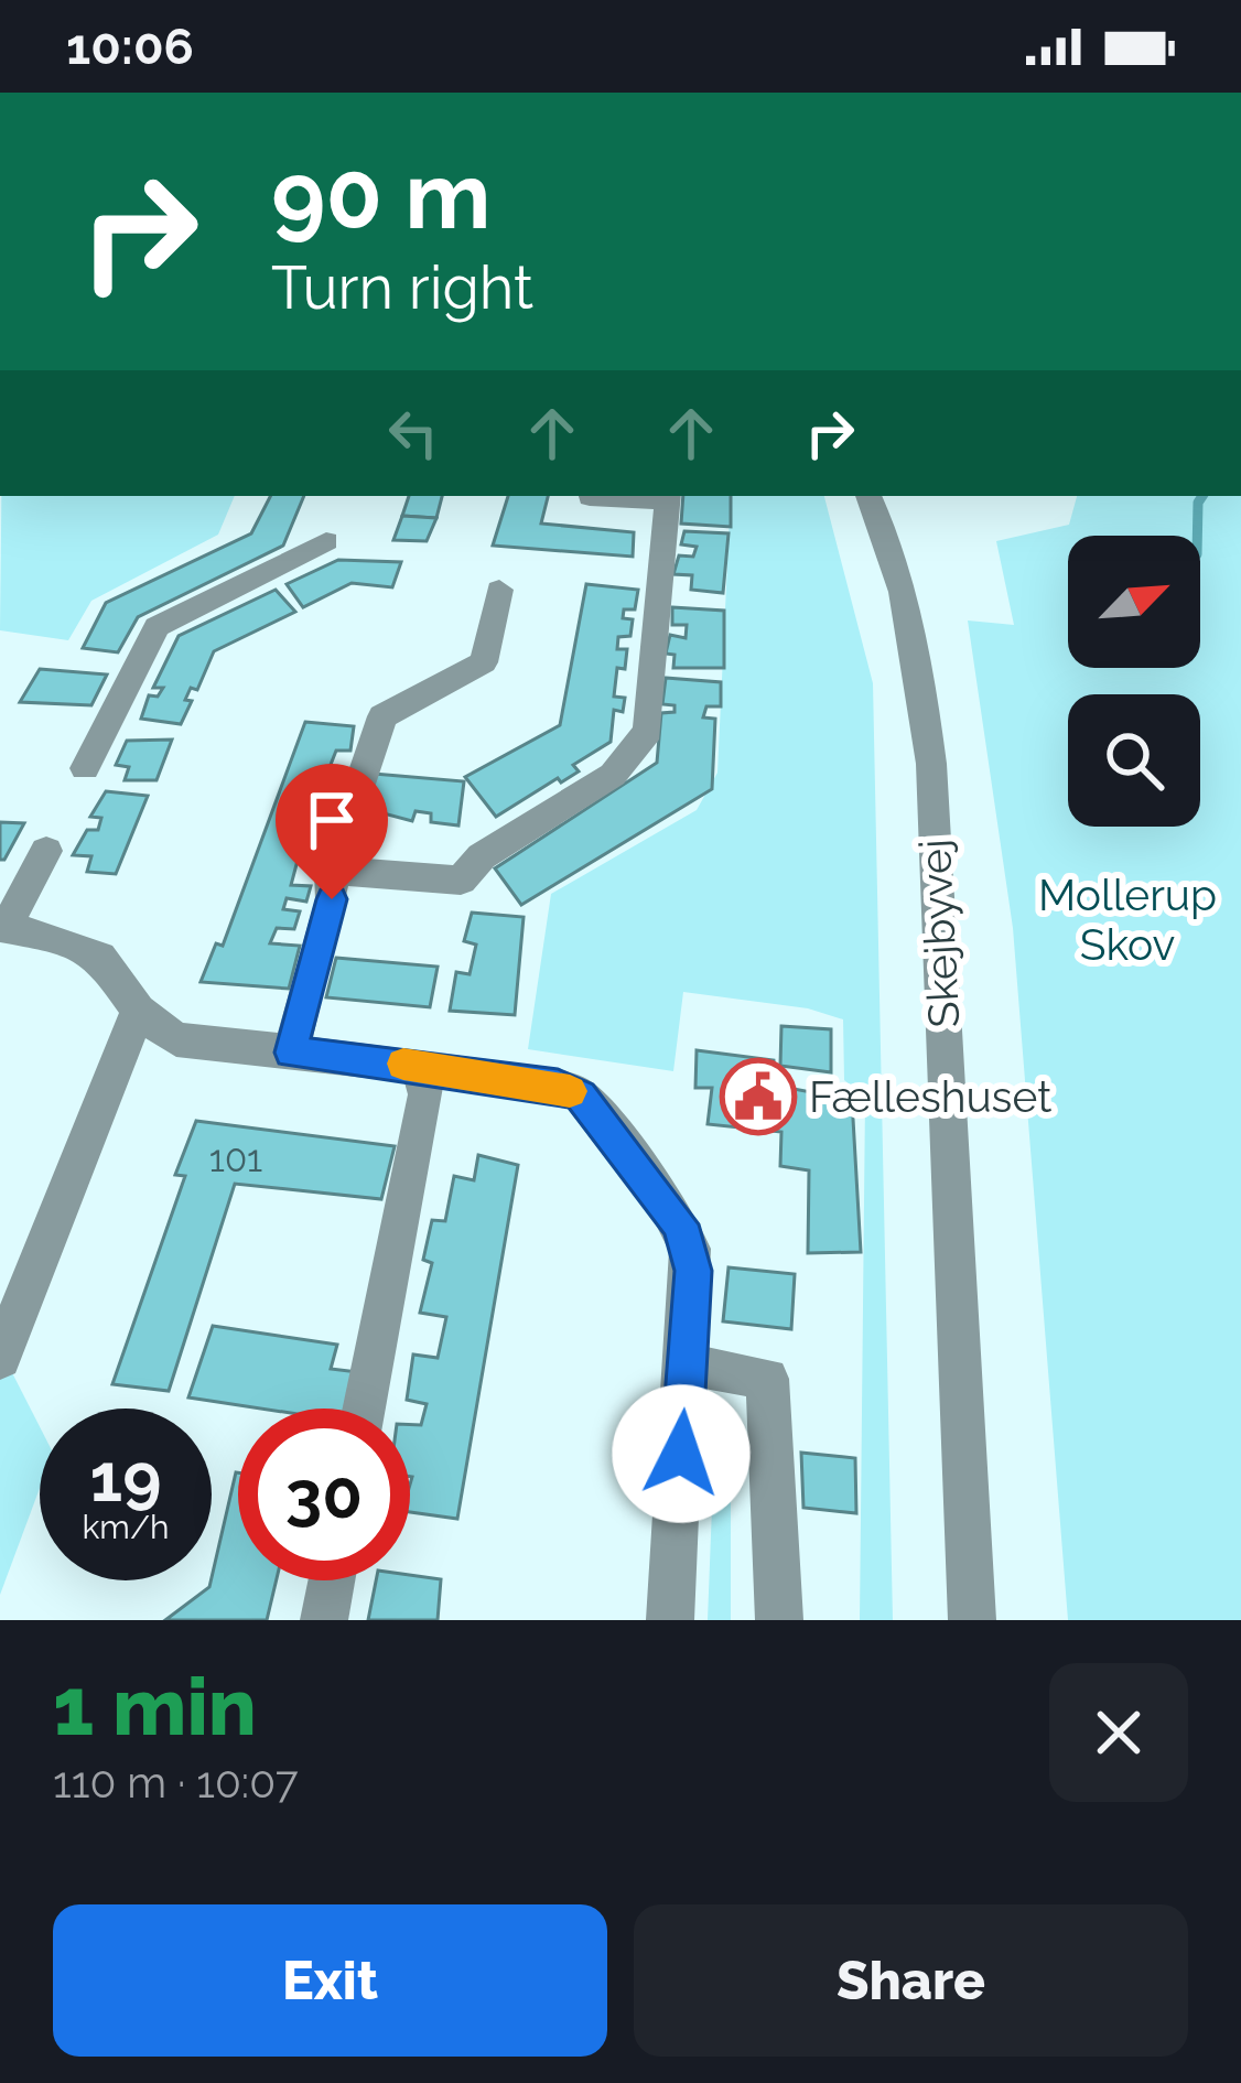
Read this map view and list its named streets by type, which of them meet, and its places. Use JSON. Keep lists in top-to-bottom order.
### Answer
{
  "streets": {
    "street": ["Skejbyvej"]
  },
  "parks": ["Mollerup Skov"],
  "places": {
    "public building": ["Fælleshuset"]
  },
  "house_numbers": ["101"],
  "north": "top right",
  "page": {
    "status": "10:06",
    "turn": ["90 m", "Turn right"],
    "speed": "19 km/h",
    "limit": "30",
    "heading": ["1 min", "110 m · 10:07"],
    "buttons": ["Exit", "Share"]
  }
}
